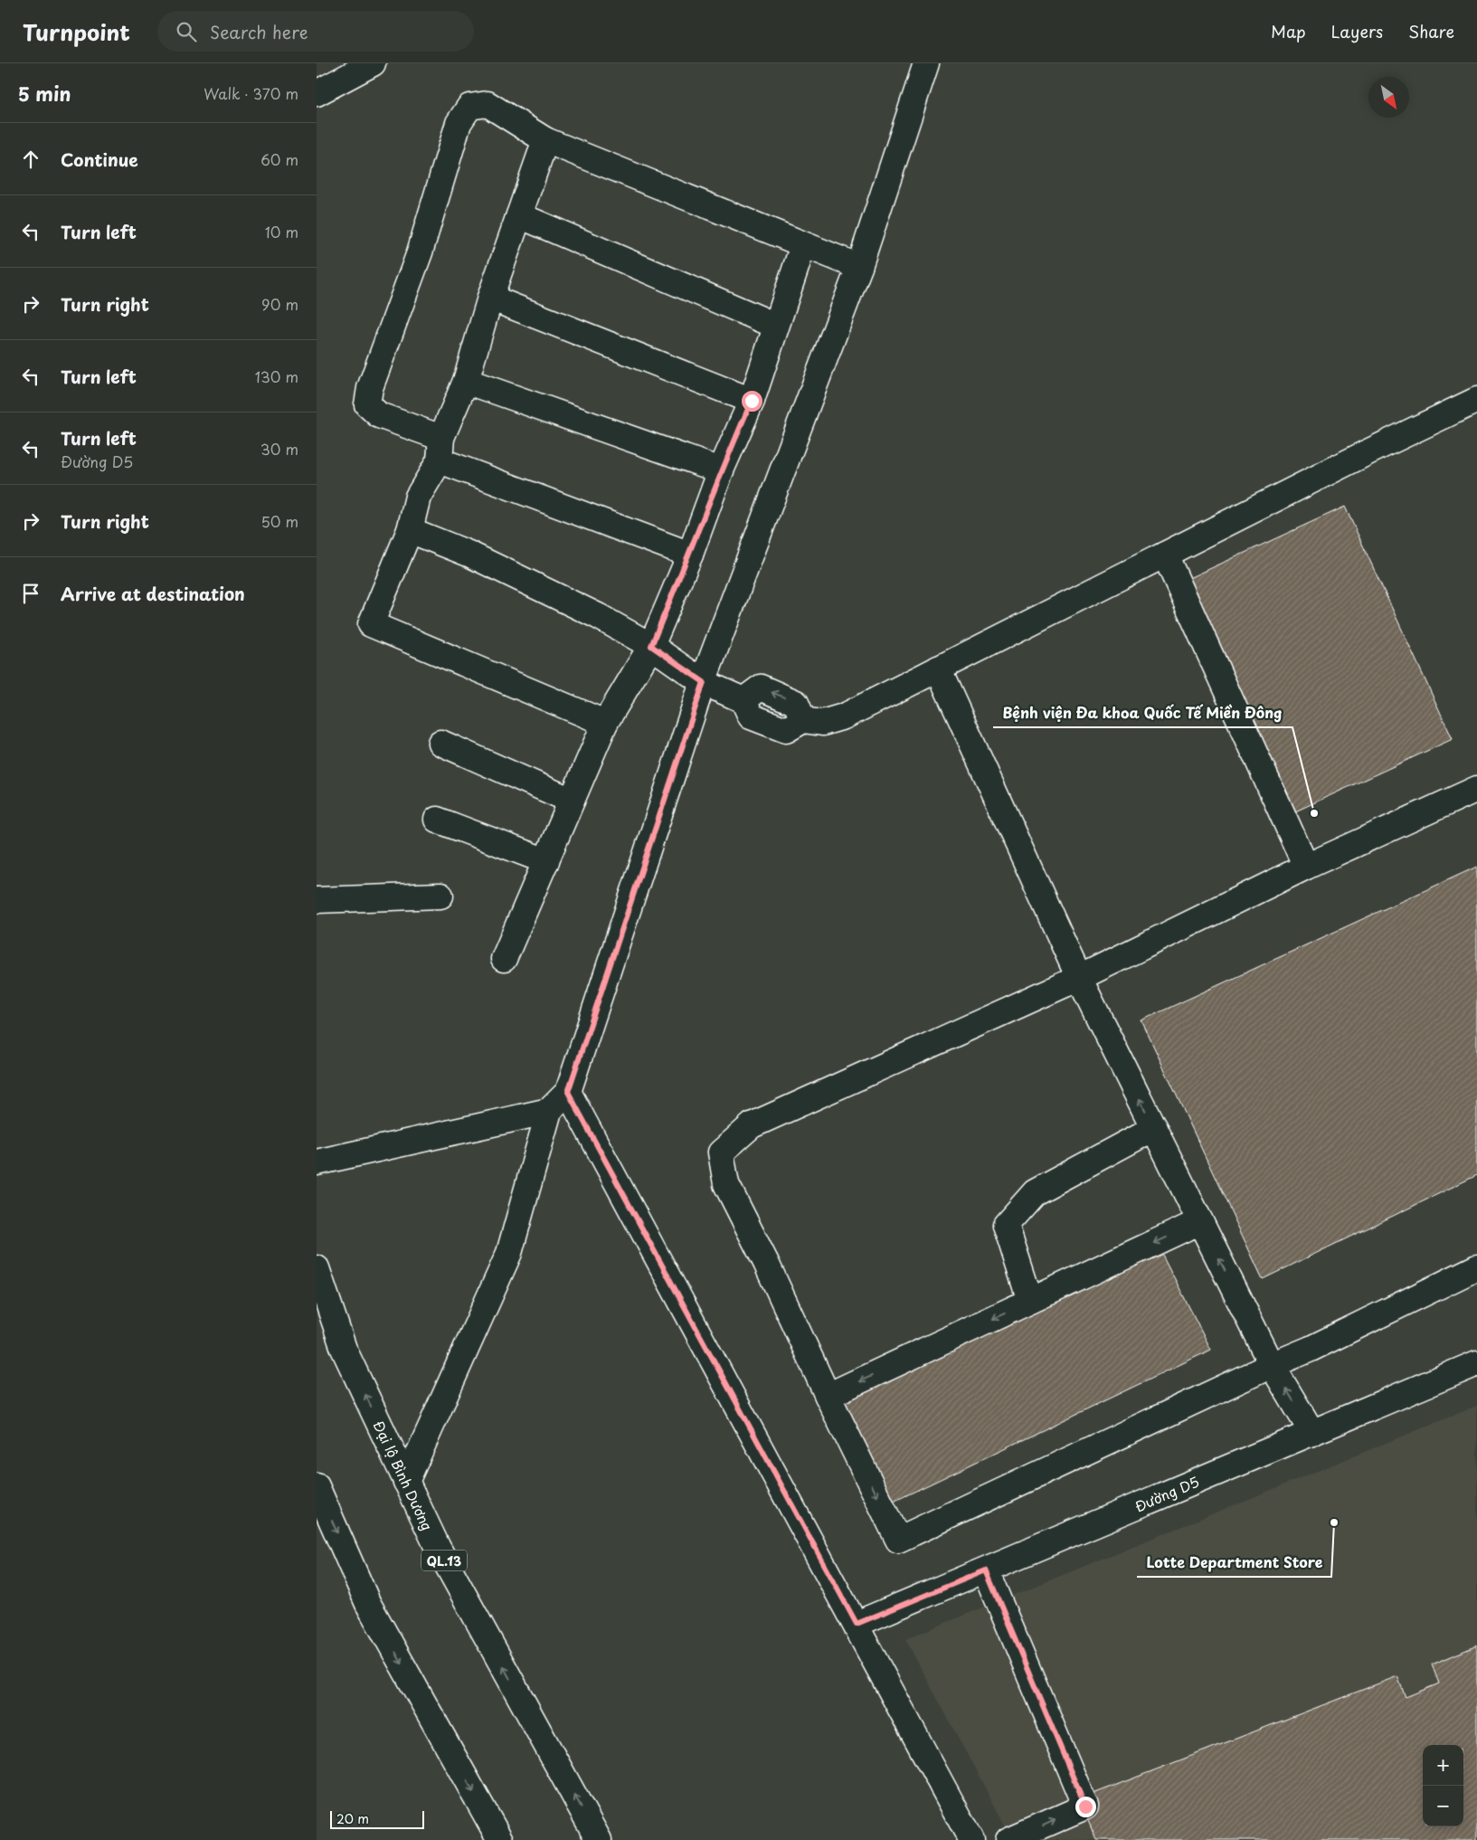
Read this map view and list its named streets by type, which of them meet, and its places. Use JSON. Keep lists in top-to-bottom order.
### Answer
{
  "streets": {
    "main road": ["Đại lộ Bình Dương", "Đường D5", "QL.13"]
  },
  "places": ["Bệnh viện Đa khoa Quốc Tế Miền Đông", "Lotte Department Store"],
  "scale_bar": "20 m",
  "north": "bottom right",
  "page": {
    "header": "Turnpoint",
    "search": "Search here",
    "nav": ["Map", "Layers", "Share"],
    "heading": ["5 min", "Walk · 370 m"],
    "list": [
      ["Continue", "60 m"],
      ["Turn left", "10 m"],
      ["Turn right", "90 m"],
      ["Turn left", "130 m"],
      ["Turn left", "Đường D5", "30 m"],
      ["Turn right", "50 m"],
      "Arrive at destination"
    ],
    "map_buttons": ["+", "−"],
    "scale": "20 m"
  }
}
